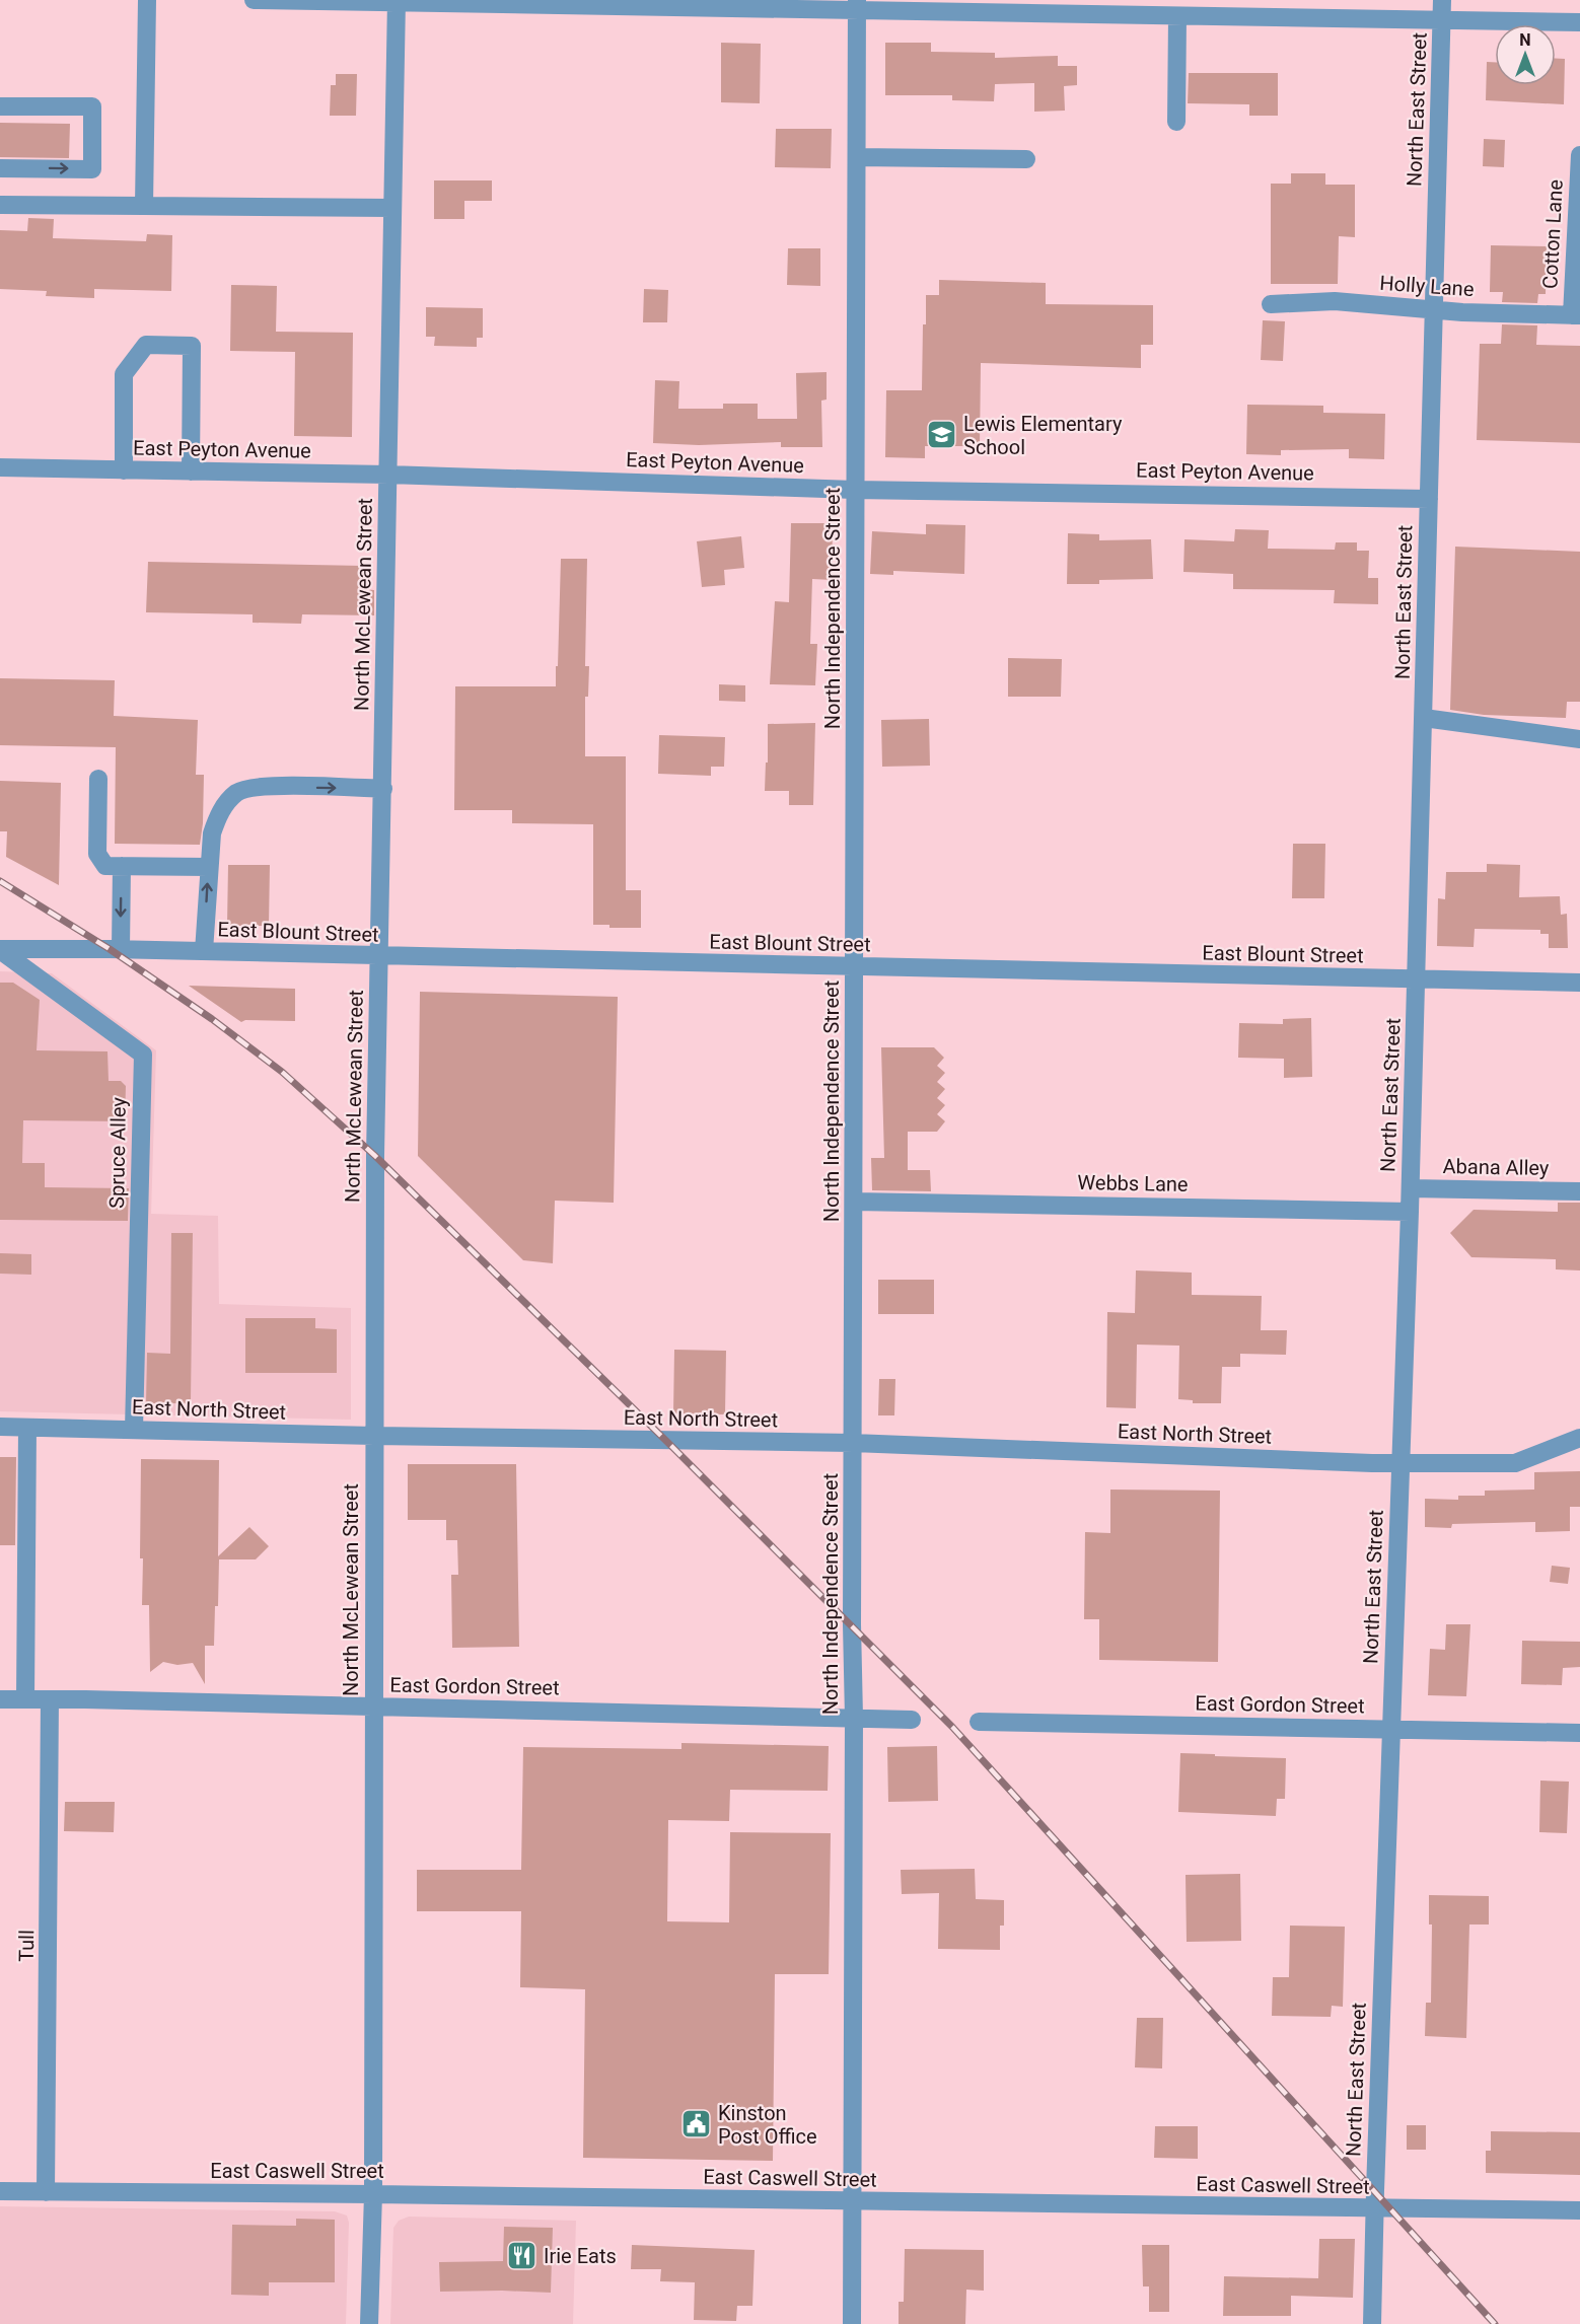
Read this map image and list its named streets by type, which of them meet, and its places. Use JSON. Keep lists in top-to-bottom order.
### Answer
{
  "streets": {
    "street": [
      "North East Street",
      "Cotton Lane",
      "Holly Lane",
      "East Peyton Avenue",
      "North McLewean Street",
      "North Independence Street",
      "East Blount Street",
      "Spruce Alley",
      "Abana Alley",
      "Webbs Lane",
      "East North Street",
      "East Gordon Street",
      "Tull",
      "East Caswell Street"
    ]
  },
  "crossings": [
    ["North East Street", "Holly Lane"],
    ["North East Street", "East Peyton Avenue"],
    ["North East Street", "East Blount Street"],
    ["North East Street", "Abana Alley"],
    ["North East Street", "Webbs Lane"],
    ["North East Street", "East North Street"],
    ["North East Street", "East Gordon Street"],
    ["North East Street", "East Caswell Street"],
    ["Cotton Lane", "Holly Lane"],
    ["East Peyton Avenue", "North McLewean Street"],
    ["East Peyton Avenue", "North Independence Street"],
    ["North McLewean Street", "East Blount Street"],
    ["North McLewean Street", "East North Street"],
    ["North McLewean Street", "East Gordon Street"],
    ["North McLewean Street", "East Caswell Street"],
    ["North Independence Street", "East Blount Street"],
    ["North Independence Street", "Webbs Lane"],
    ["North Independence Street", "East North Street"],
    ["North Independence Street", "East Gordon Street"],
    ["North Independence Street", "East Caswell Street"],
    ["East Blount Street", "Spruce Alley"],
    ["Spruce Alley", "East North Street"],
    ["East Gordon Street", "Tull"],
    ["Tull", "East Caswell Street"]
  ],
  "places": {
    "school or university": ["Lewis Elementary School"],
    "public building": ["Kinston Post Office"],
    "restaurant": ["Irie Eats"]
  },
  "north": "top"
}
